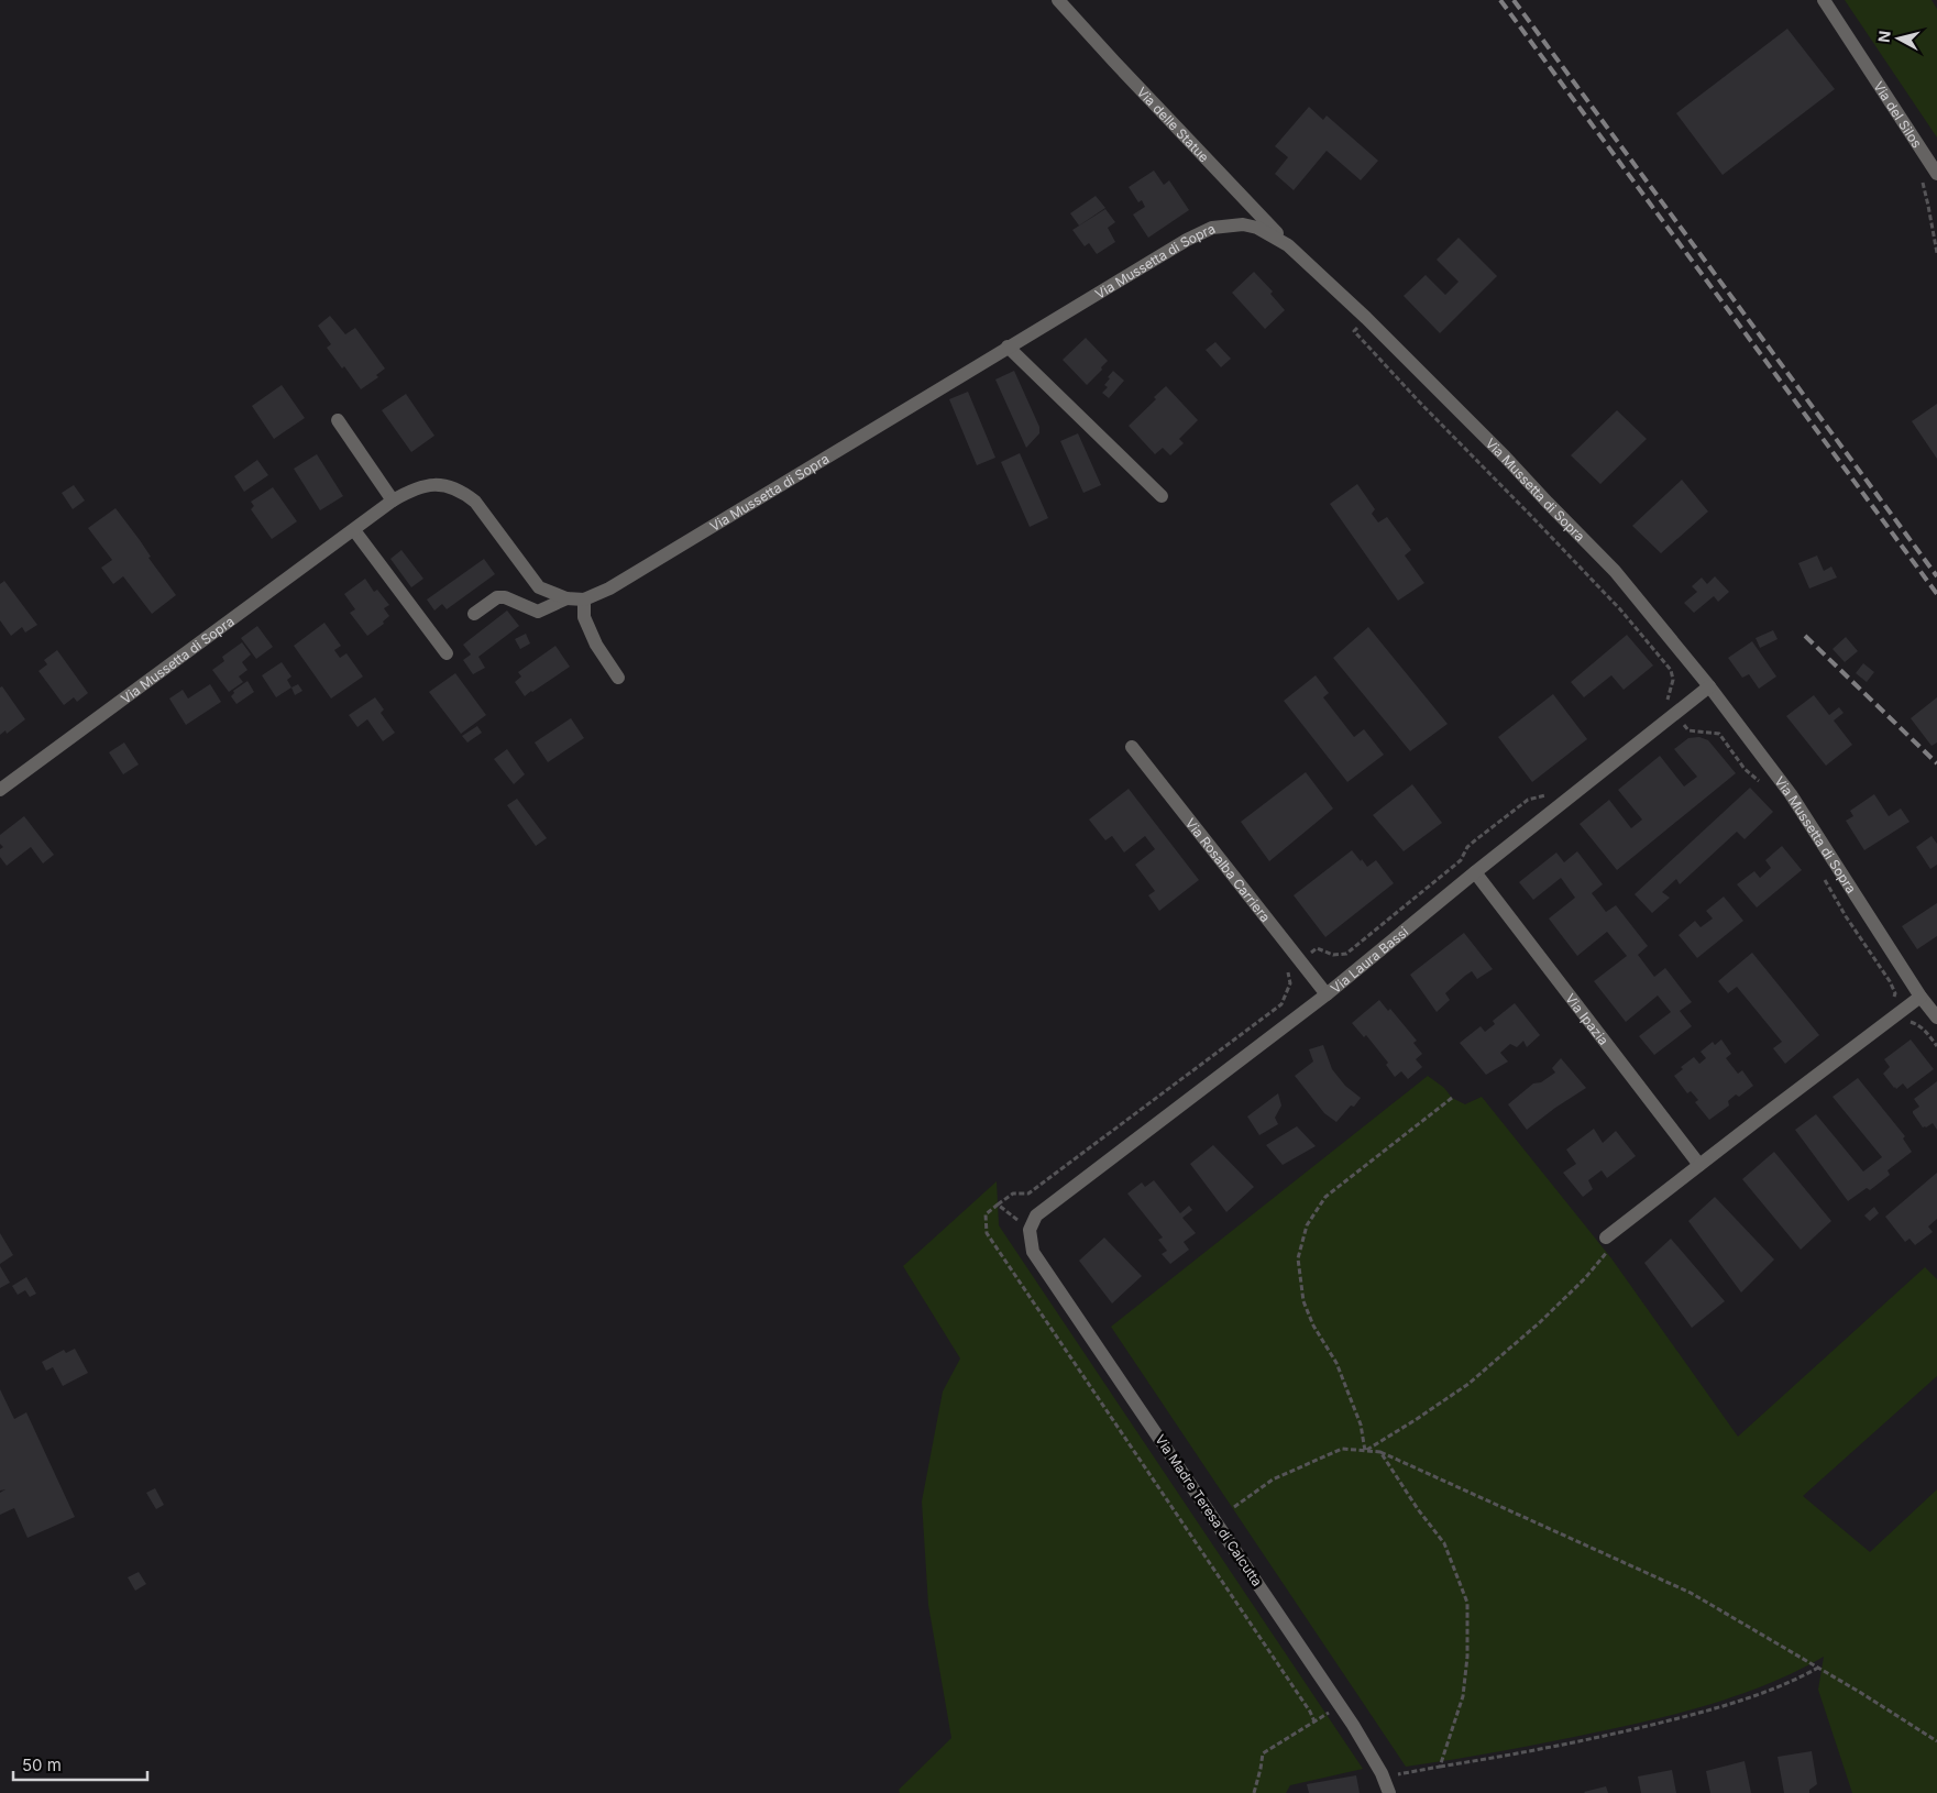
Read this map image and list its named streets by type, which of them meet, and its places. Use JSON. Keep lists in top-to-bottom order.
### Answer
{
  "streets": {
    "street": [
      "Via del Silos",
      "Via delle Statue",
      "Via Mussetta di Sopra",
      "Via Rosalba Carriera",
      "Via Laura Bassi",
      "Via Ipazia",
      "Via Madre Teresa di Calcutta"
    ]
  },
  "crossings": [
    ["Via delle Statue", "Via Mussetta di Sopra"],
    ["Via Mussetta di Sopra", "Via Laura Bassi"],
    ["Via Rosalba Carriera", "Via Laura Bassi"],
    ["Via Laura Bassi", "Via Ipazia"],
    ["Via Laura Bassi", "Via Madre Teresa di Calcutta"]
  ],
  "scale_bar": "50 m",
  "north": "left"
}
